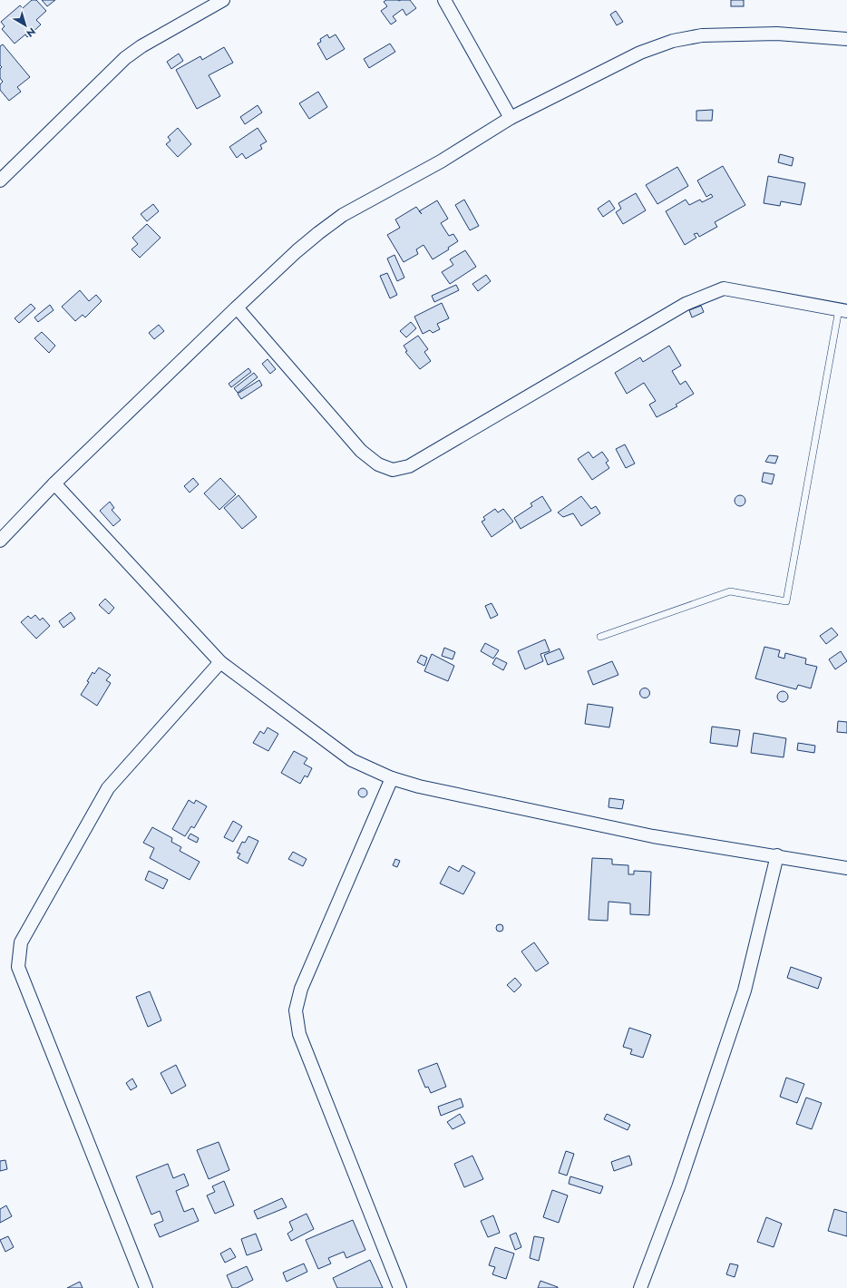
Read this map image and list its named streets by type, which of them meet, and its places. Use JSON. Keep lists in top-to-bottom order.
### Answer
{
  "north": "bottom right"
}
